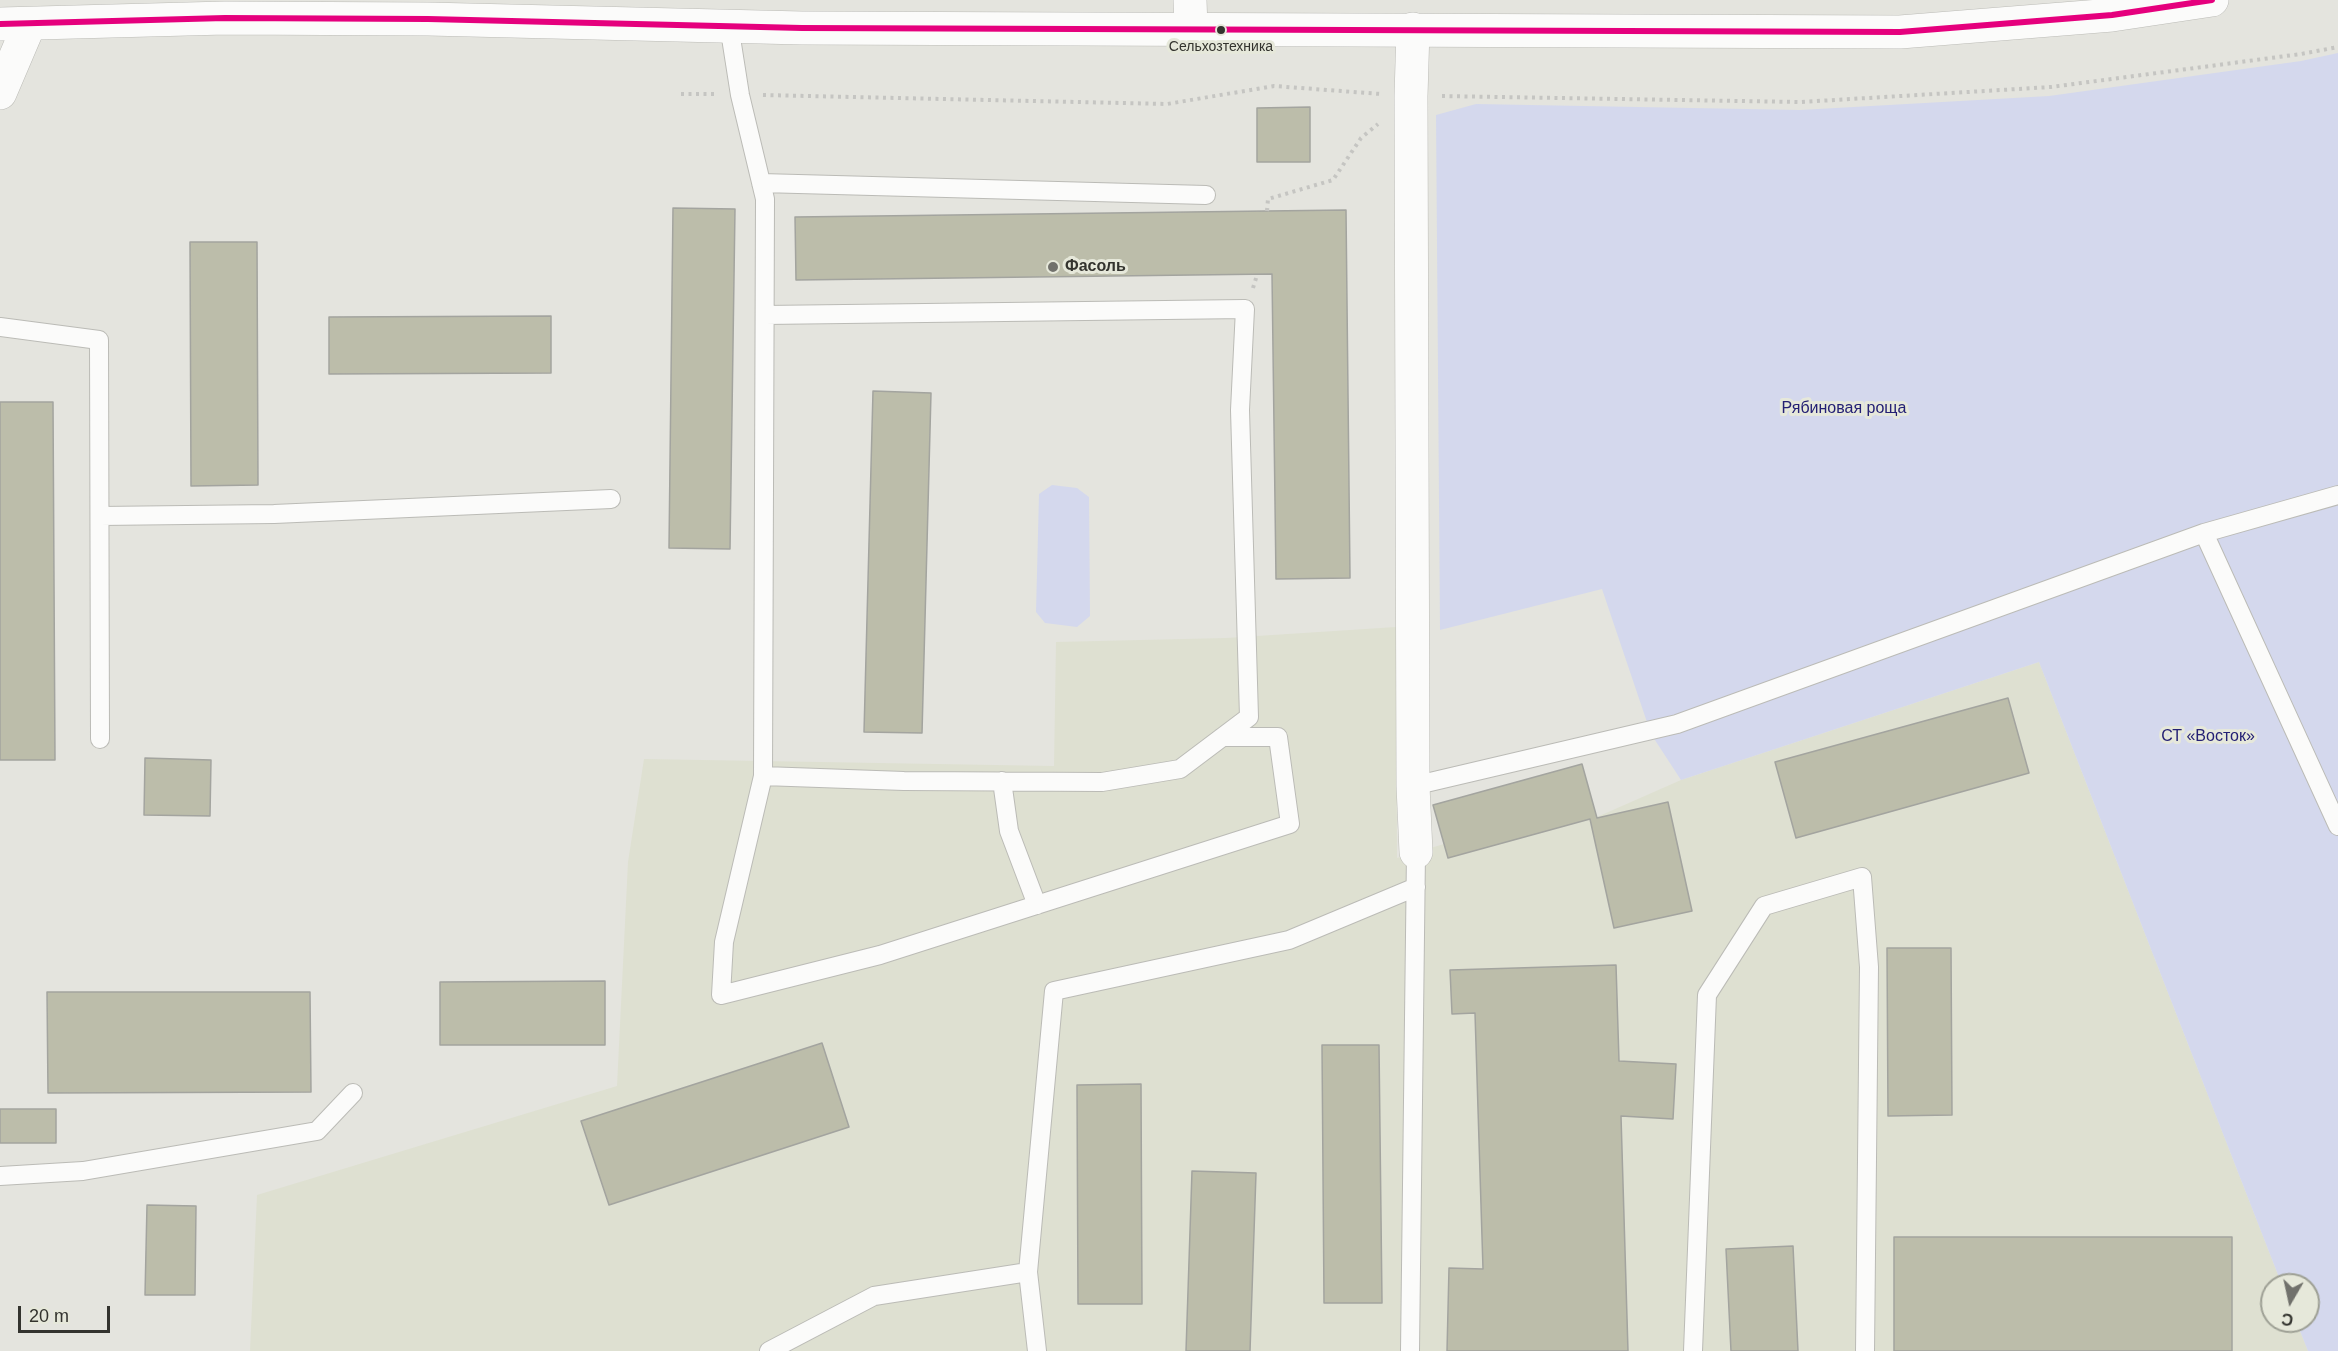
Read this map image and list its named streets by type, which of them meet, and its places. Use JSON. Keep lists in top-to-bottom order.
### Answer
{
  "parks": ["Рябиновая роща", "СТ «Восток»"],
  "places": ["Сельхозтехника", "Фасоль"],
  "scale_bar": "20 m",
  "north": "bottom"
}
